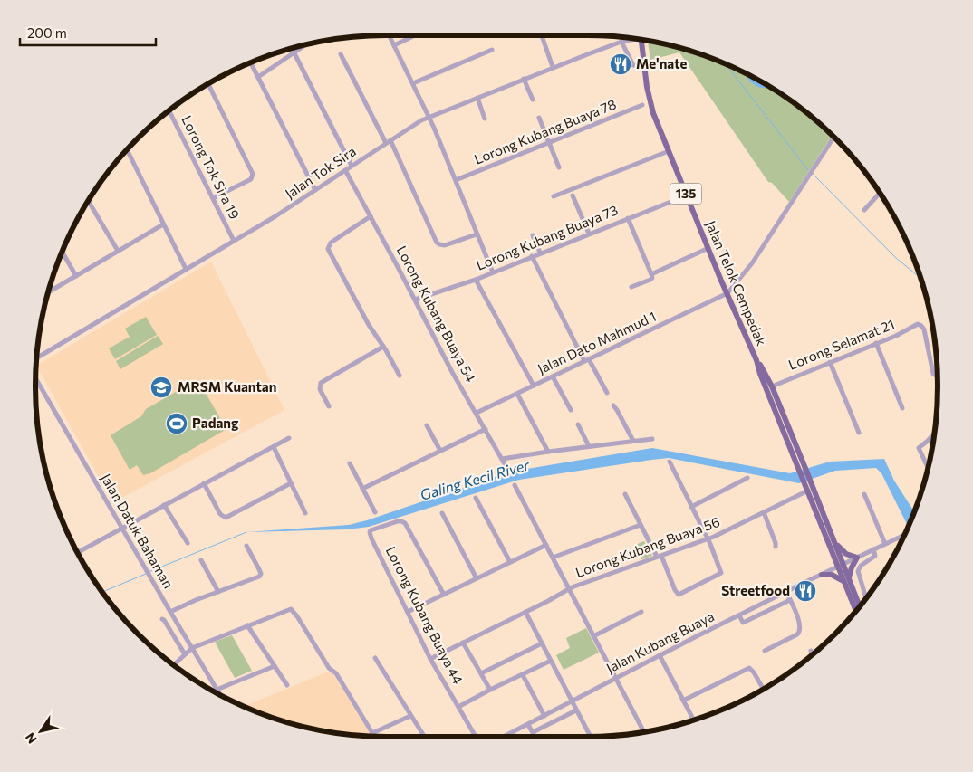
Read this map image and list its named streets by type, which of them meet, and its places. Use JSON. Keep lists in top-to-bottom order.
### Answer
{
  "streets": {
    "main road": ["135", "Jalan Telok Cempedak"],
    "street": [
      "Lorong Kubang Buaya 78",
      "Lorong Tok Sira 19",
      "Jalan Tok Sira",
      "Lorong Kubang Buaya 73",
      "Lorong Kubang Buaya 54",
      "Jalan Dato Mahmud 1",
      "Lorong Selamat 21",
      "Jalan Datuk Bahaman",
      "Lorong Kubang Buaya 56",
      "Lorong Kubang Buaya 44",
      "Jalan Kubang Buaya"
    ]
  },
  "crossings": [
    ["Lorong Tok Sira 19", "Jalan Tok Sira"],
    ["Jalan Tok Sira", "Lorong Kubang Buaya 54"],
    ["135", "Jalan Telok Cempedak"],
    ["135", "Jalan Kubang Buaya"],
    ["Lorong Kubang Buaya 73", "Jalan Telok Cempedak"],
    ["Lorong Kubang Buaya 73", "Lorong Kubang Buaya 54"],
    ["Jalan Telok Cempedak", "Jalan Dato Mahmud 1"],
    ["Jalan Telok Cempedak", "Lorong Selamat 21"],
    ["Jalan Telok Cempedak", "Lorong Kubang Buaya 56"],
    ["Jalan Telok Cempedak", "Jalan Kubang Buaya"],
    ["Lorong Kubang Buaya 54", "Jalan Dato Mahmud 1"],
    ["Lorong Kubang Buaya 56", "Lorong Kubang Buaya 44"]
  ],
  "water": ["Galing Kecil River"],
  "places": {
    "restaurant": ["Me'nate", "Streetfood"],
    "school or university": ["MRSM Kuantan"],
    "sports": ["Padang"]
  },
  "scale_bar": "200 m",
  "north": "bottom left"
}
